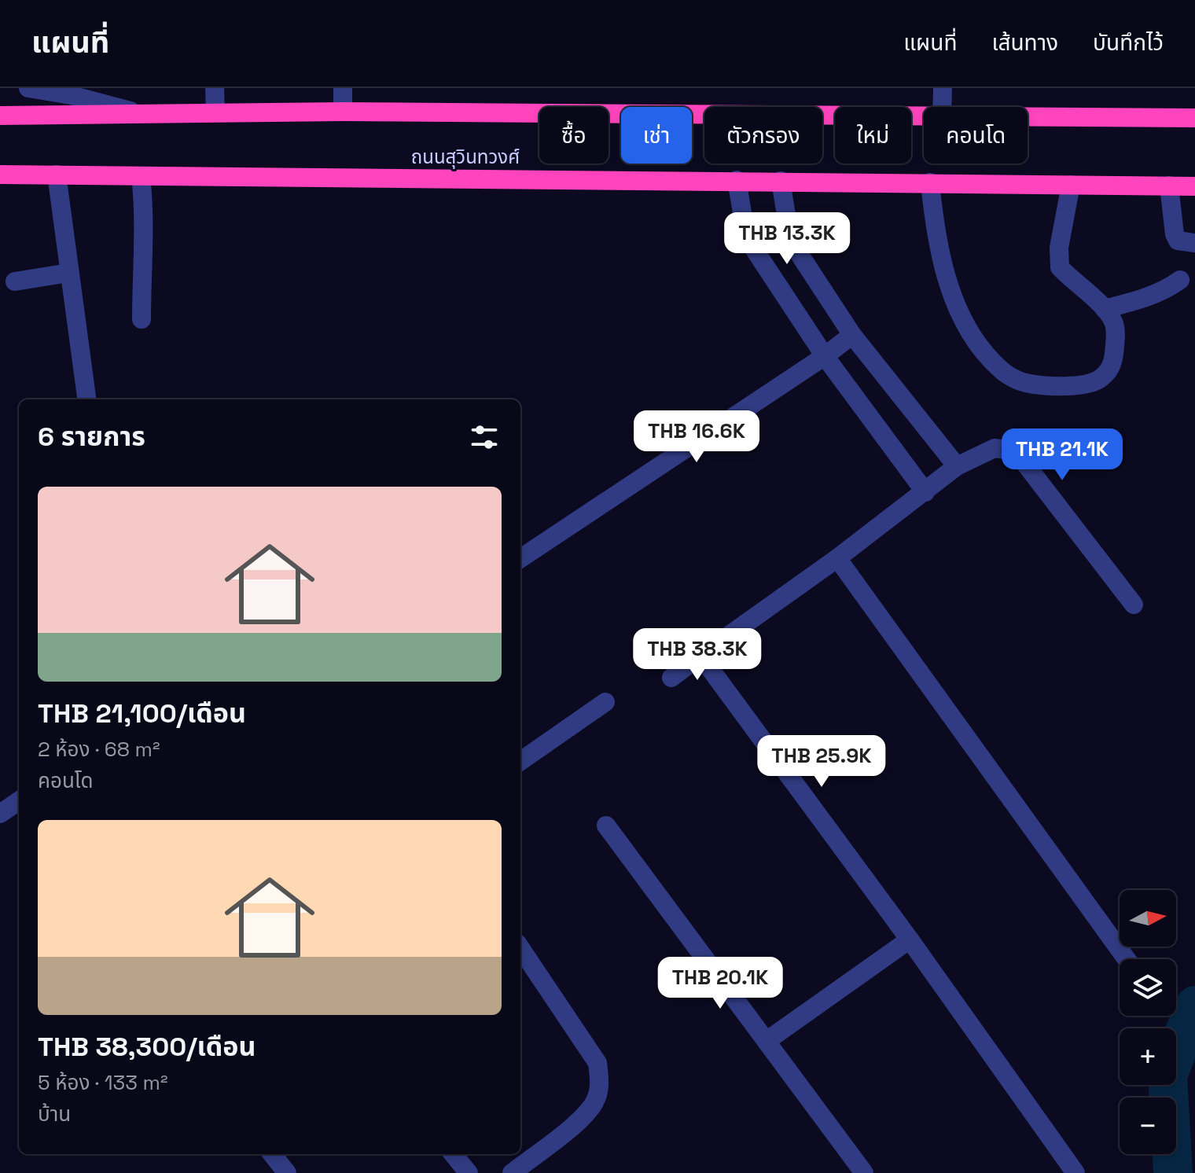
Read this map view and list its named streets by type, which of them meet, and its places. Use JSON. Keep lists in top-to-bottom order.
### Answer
{
  "streets": {
    "highway": ["ถนนสุวินทวงศ์"]
  },
  "north": "right",
  "page": {
    "header": "แผนที่",
    "nav": ["แผนที่", "เส้นทาง", "บันทึกไว้"],
    "chip": [
      "ซื้อ",
      "เช่า",
      "ตัวกรอง",
      "ใหม่",
      "คอนโด"
    ],
    "price": [
      "THB 13.3K",
      "THB 16.6K",
      "THB 21.1K",
      "THB 38.3K",
      "THB 25.9K",
      "THB 20.1K"
    ],
    "heading": "6 รายการ",
    "list": [
      {
        "name": "THB 21,100/เดือน",
        "note": "2 ห้อง · 68 m² · คอนโด"
      },
      {
        "name": "THB 38,300/เดือน",
        "note": "5 ห้อง · 133 m² · บ้าน"
      }
    ],
    "map_buttons": ["+", "−"]
  }
}
